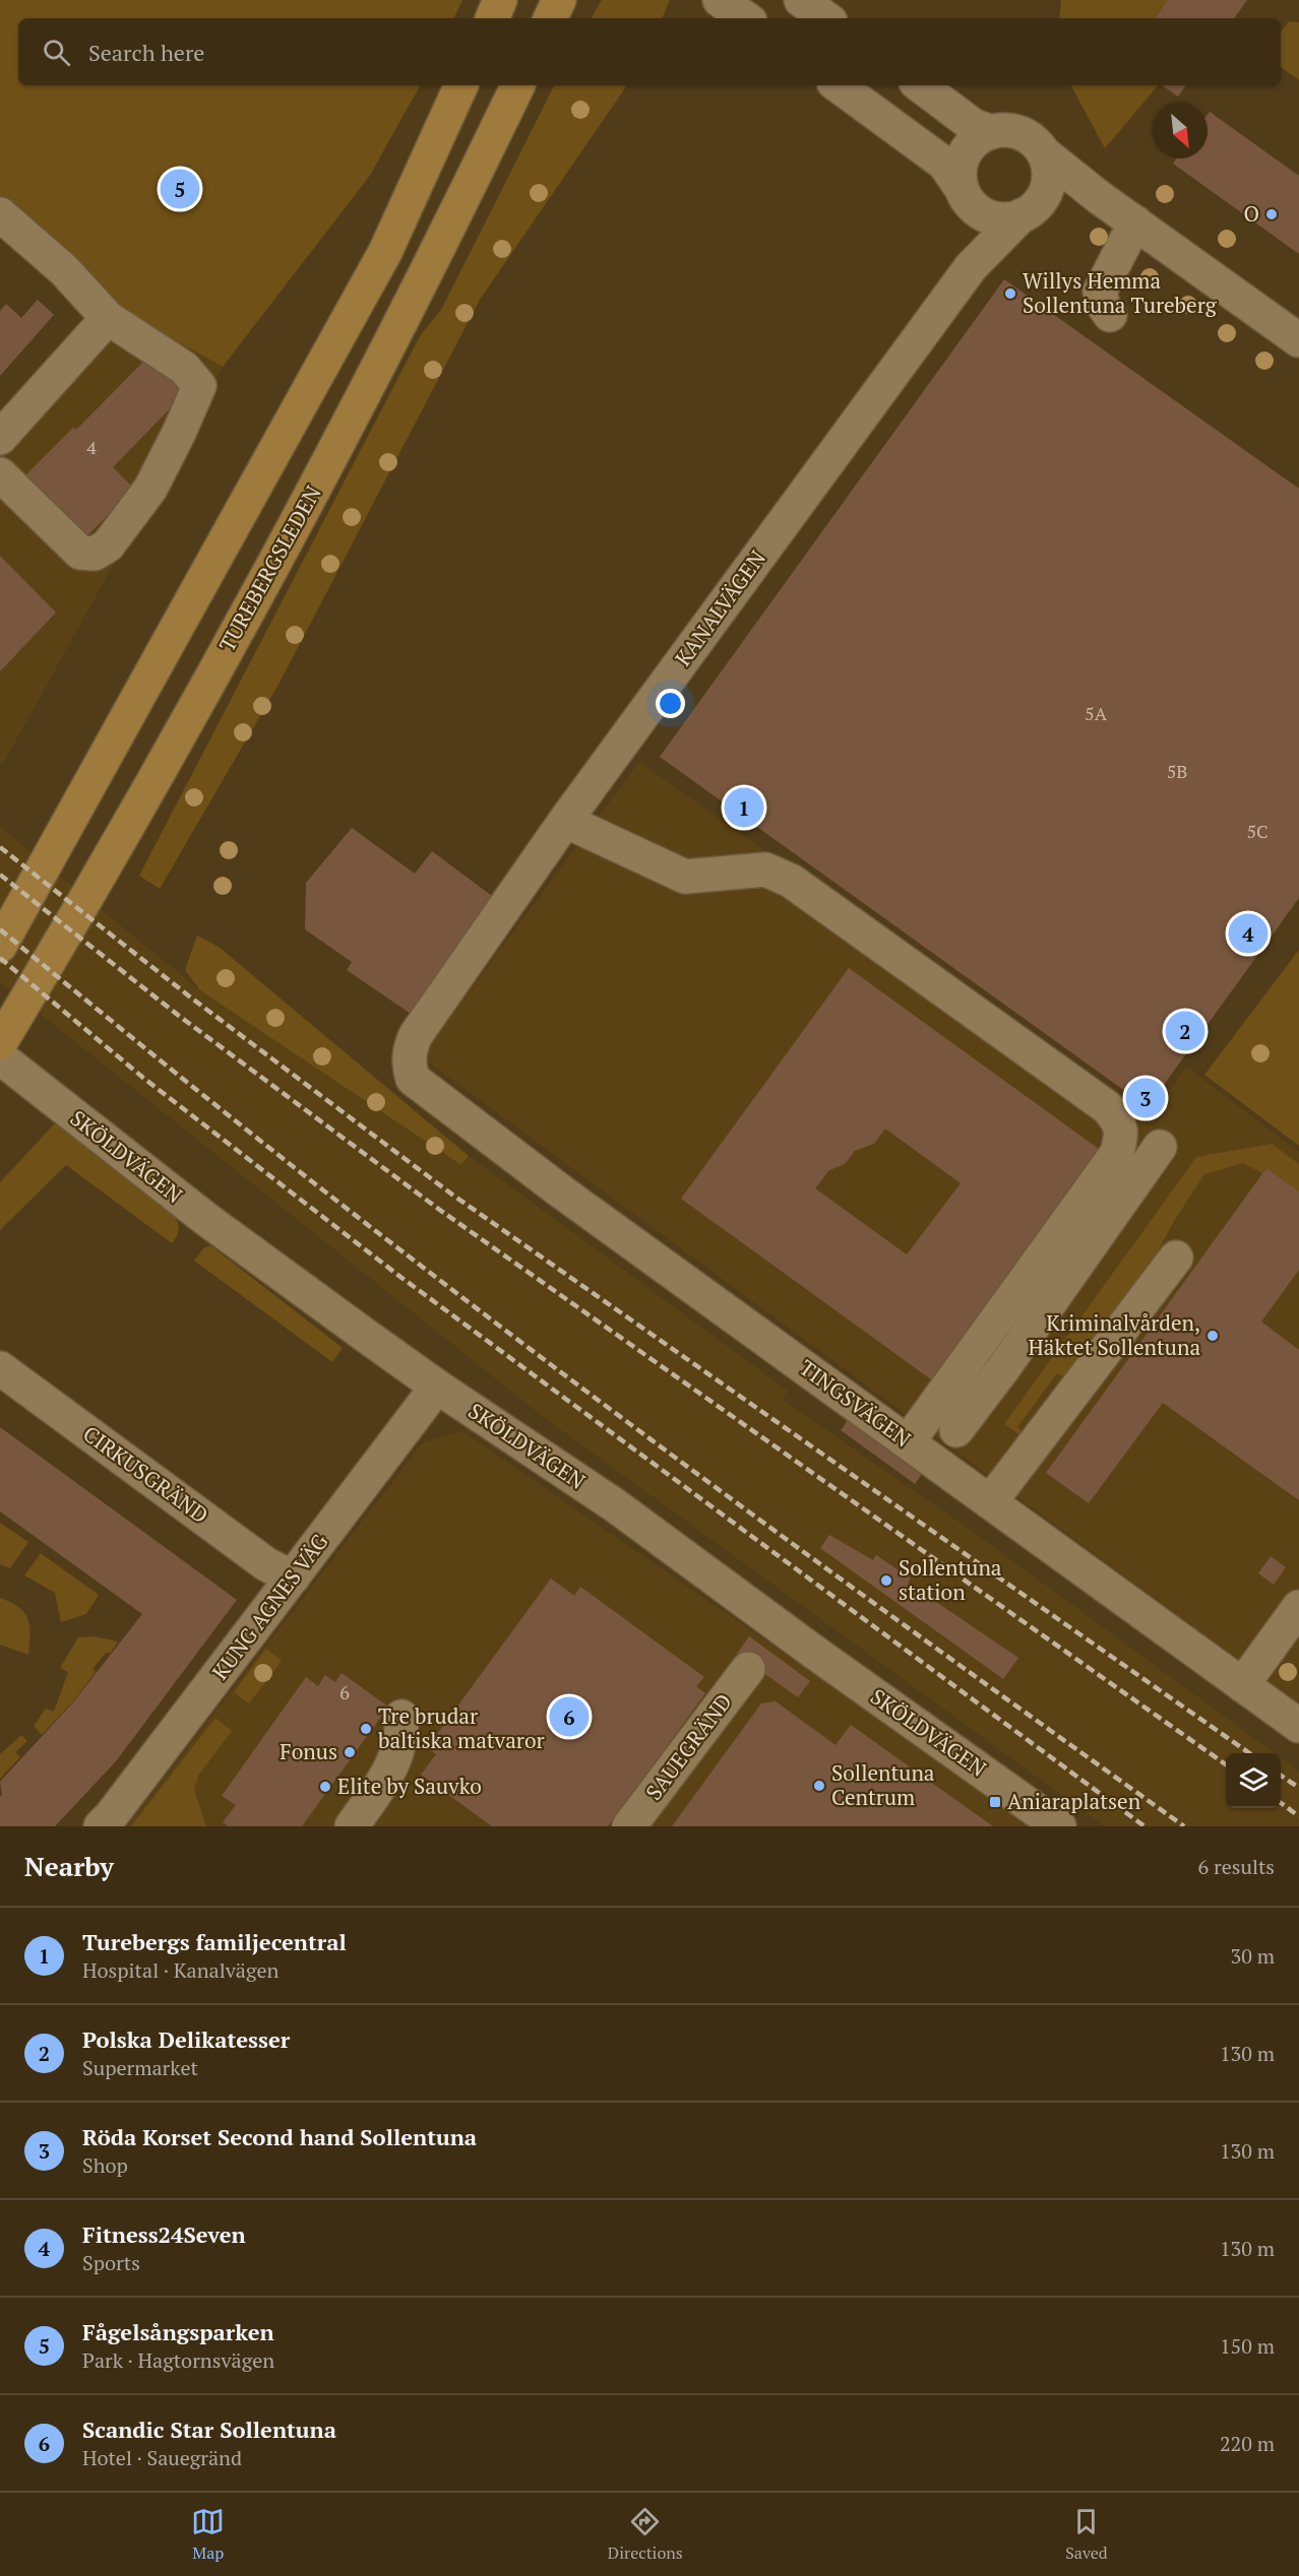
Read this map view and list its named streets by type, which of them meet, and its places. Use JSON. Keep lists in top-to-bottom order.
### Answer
{
  "streets": {
    "main road": ["TUREBERGSLEDEN"],
    "street": [
      "KANALVÄGEN",
      "SKÖLDVÄGEN",
      "TINGSVÄGEN",
      "CIRKUSGRÄND",
      "KUNG AGNES VÄG",
      "SAUEGRÄND"
    ]
  },
  "crossings": [
    ["KANALVÄGEN", "TINGSVÄGEN"],
    ["SKÖLDVÄGEN", "KUNG AGNES VÄG"],
    ["CIRKUSGRÄND", "KUNG AGNES VÄG"]
  ],
  "places": {
    "other": [
      "O",
      "Willys Hemma Sollentuna Tureberg",
      "Kriminalvården, Häktet Sollentuna",
      "Sollentuna station",
      "Tre brudar baltiska matvaror",
      "Fonus",
      "Sollentuna Centrum",
      "Elite by Sauvko"
    ],
    "transit": ["Aniaraplatsen"]
  },
  "house_numbers": [
    "4",
    "5A",
    "5B",
    "5C",
    "6"
  ],
  "north": "bottom right",
  "page": {
    "search": "Search here",
    "pins": [
      "5",
      "1",
      "4",
      "2",
      "3",
      "6"
    ],
    "heading": ["Nearby", "6 results"],
    "list": [
      {
        "mark": "1",
        "name": "Turebergs familjecentral",
        "note": "Hospital · Kanalvägen",
        "value": "30 m"
      },
      {
        "mark": "2",
        "name": "Polska Delikatesser",
        "note": "Supermarket",
        "value": "130 m"
      },
      {
        "mark": "3",
        "name": "Röda Korset Second hand Sollentuna",
        "note": "Shop",
        "value": "130 m"
      },
      {
        "mark": "4",
        "name": "Fitness24Seven",
        "note": "Sports",
        "value": "130 m"
      },
      {
        "mark": "5",
        "name": "Fågelsångsparken",
        "note": "Park · Hagtornsvägen",
        "value": "150 m"
      },
      {
        "mark": "6",
        "name": "Scandic Star Sollentuna",
        "note": "Hotel · Sauegränd",
        "value": "220 m"
      }
    ],
    "nav": ["Map", "Directions", "Saved"]
  }
}
